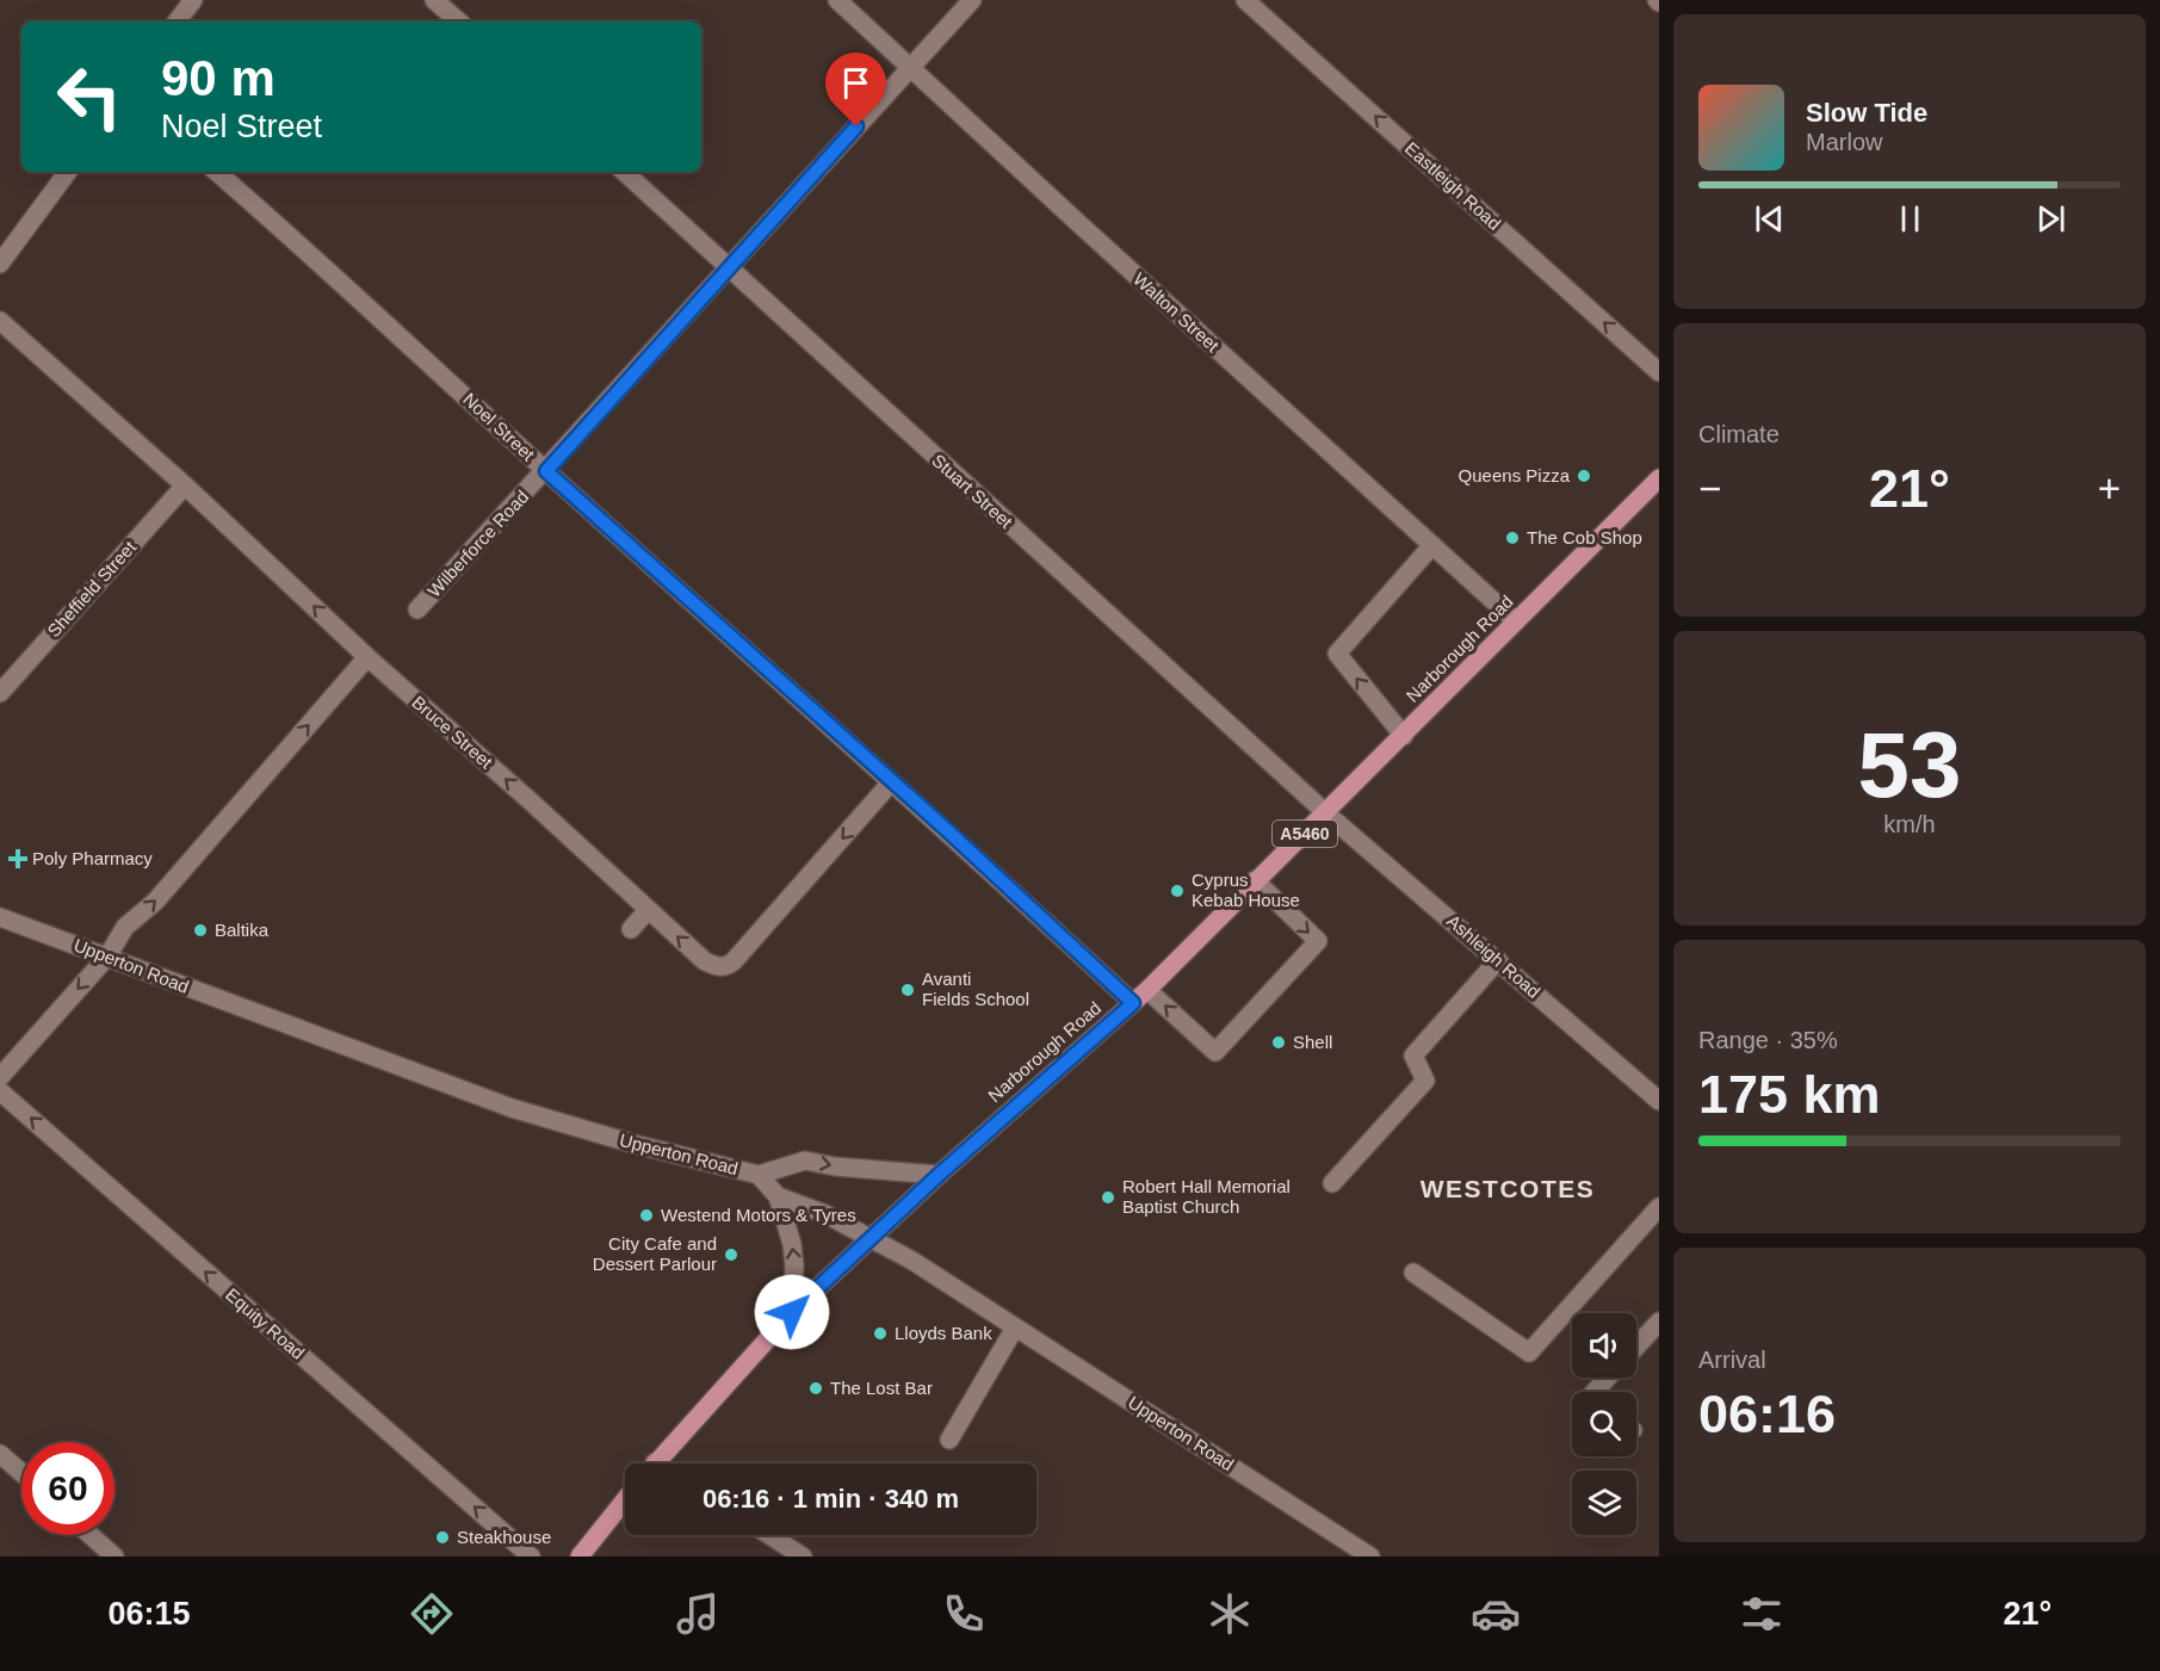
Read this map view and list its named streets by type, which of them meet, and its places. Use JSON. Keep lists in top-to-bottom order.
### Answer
{
  "streets": {
    "main road": ["Narborough Road", "A5460"],
    "street": [
      "Eastleigh Road",
      "Walton Street",
      "Noel Street",
      "Stuart Street",
      "Wilberforce Road",
      "Sheffield Street",
      "Bruce Street",
      "Ashleigh Road",
      "Upperton Road",
      "Equity Road"
    ]
  },
  "crossings": [
    ["Walton Street", "Wilberforce Road"],
    ["Walton Street", "Narborough Road"],
    ["Noel Street", "Wilberforce Road"],
    ["Noel Street", "Narborough Road"],
    ["Noel Street", "Bruce Street"],
    ["Stuart Street", "Wilberforce Road"],
    ["Stuart Street", "Narborough Road"],
    ["Stuart Street", "Ashleigh Road"],
    ["Sheffield Street", "Bruce Street"],
    ["Narborough Road", "Ashleigh Road"],
    ["Narborough Road", "Upperton Road"]
  ],
  "one_way": ["Eastleigh Road", "Equity Road"],
  "districts": ["WESTCOTES"],
  "places": {
    "other": [
      "Queens Pizza",
      "The Cob Shop",
      "Cyprus Kebab House",
      "Baltika",
      "Avanti Fields School",
      "Shell",
      "Robert Hall Memorial Baptist Church",
      "Westend Motors & Tyres",
      "City Cafe and Dessert Parlour",
      "Lloyds Bank",
      "The Lost Bar",
      "Steakhouse"
    ],
    "health": ["Poly Pharmacy"]
  },
  "page": {
    "turn": ["90 m", "Noel Street"],
    "song": ["Slow Tide", "Marlow"],
    "tile": [
      "Climate",
      ["53", "km/h"],
      ["Range · 35%", "175 km"],
      ["Arrival", "06:16"]
    ],
    "heat": ["−", "21°", "+"],
    "limit": "60",
    "trip": "06:16 · 1 min · 340 m",
    "tabs": ["06:15", "21°"]
  }
}
